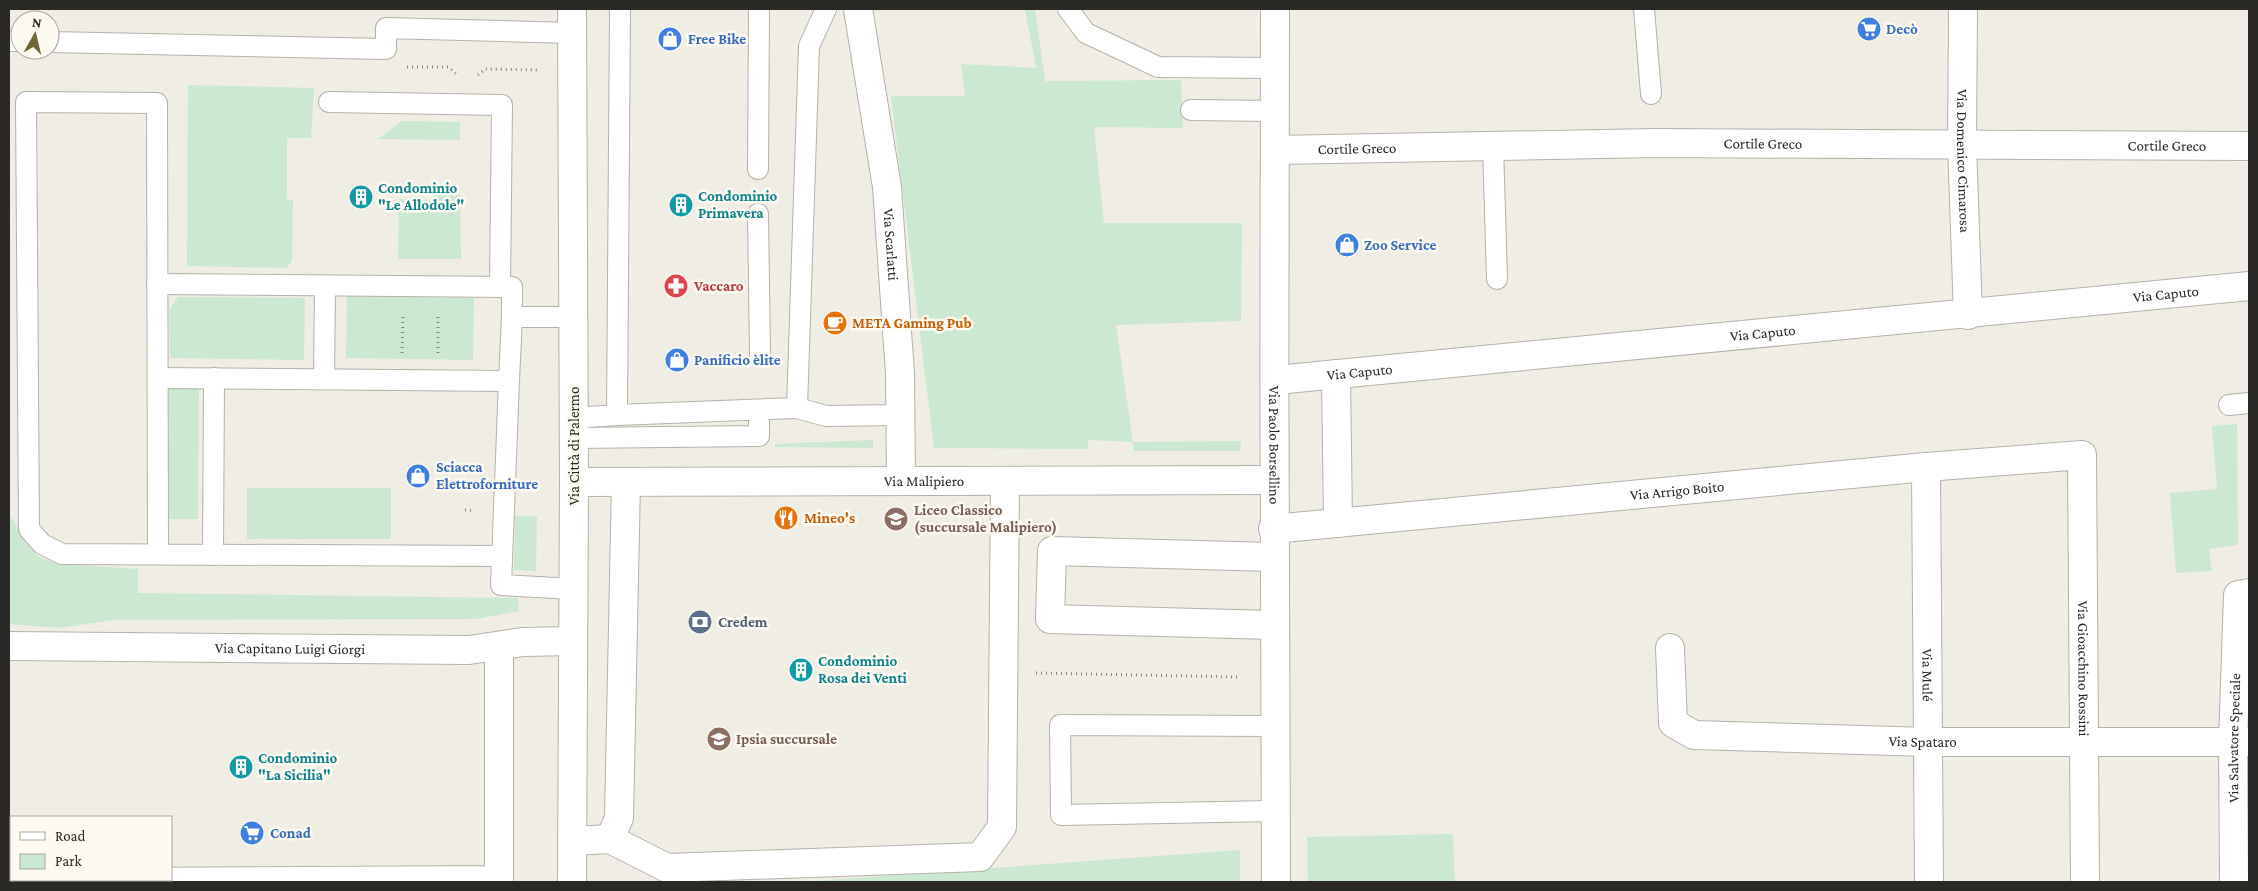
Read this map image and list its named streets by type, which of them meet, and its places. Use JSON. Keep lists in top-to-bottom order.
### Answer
{
  "streets": {
    "street": [
      "Cortile Greco",
      "Via Domenico Cimarosa",
      "Via Scarlatti",
      "Via Caputo",
      "Via Città di Palermo",
      "Via Paolo Borsellino",
      "Via Malipiero",
      "Via Arrigo Boito",
      "Via Capitano Luigi Giorgi",
      "Via Gioacchino Rossini",
      "Via Mulé",
      "Via Salvatore Speciale",
      "Via Spataro"
    ]
  },
  "crossings": [
    ["Cortile Greco", "Via Domenico Cimarosa"],
    ["Cortile Greco", "Via Paolo Borsellino"],
    ["Via Domenico Cimarosa", "Via Caputo"],
    ["Via Scarlatti", "Via Malipiero"],
    ["Via Caputo", "Via Paolo Borsellino"],
    ["Via Città di Palermo", "Via Malipiero"],
    ["Via Città di Palermo", "Via Capitano Luigi Giorgi"],
    ["Via Paolo Borsellino", "Via Malipiero"],
    ["Via Paolo Borsellino", "Via Arrigo Boito"],
    ["Via Arrigo Boito", "Via Gioacchino Rossini"],
    ["Via Arrigo Boito", "Via Mulé"],
    ["Via Gioacchino Rossini", "Via Spataro"],
    ["Via Mulé", "Via Spataro"],
    ["Via Salvatore Speciale", "Via Spataro"]
  ],
  "places": {
    "supermarket": ["Decò", "Conad"],
    "shop": [
      "Free Bike",
      "Zoo Service",
      "Panificio èlite",
      "Sciacca Elettroforniture"
    ],
    "building": [
      "Condominio \"Le Allodole\"",
      "Condominio Primavera",
      "Condominio Rosa dei Venti",
      "Condominio \"La Sicilia\""
    ],
    "pharmacy": ["Vaccaro"],
    "cafe": ["META Gaming Pub"],
    "restaurant": ["Mineo's"],
    "school or university": ["Liceo Classico (succursale Malipiero)", "Ipsia succursale"],
    "bank": ["Credem"]
  },
  "legend": ["Road", "Park"],
  "north": "top"
}
